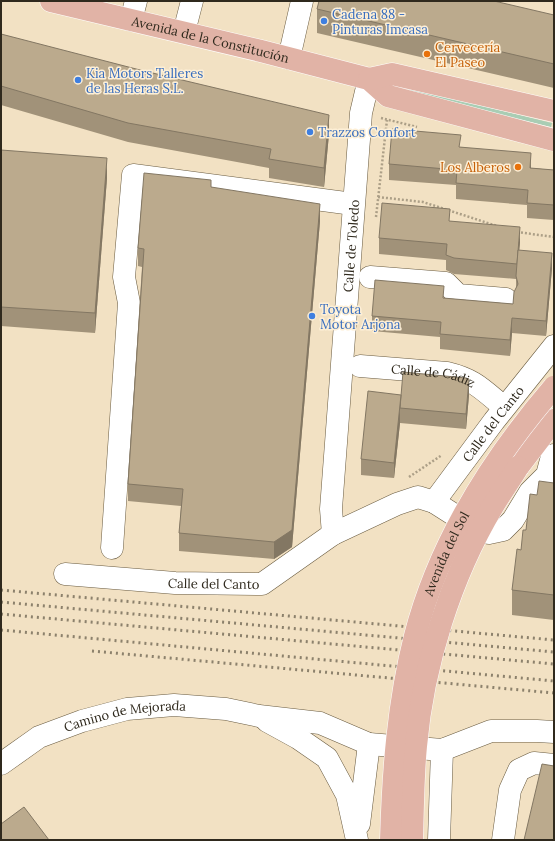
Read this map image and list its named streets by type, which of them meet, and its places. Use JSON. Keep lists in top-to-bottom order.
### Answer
{
  "streets": {
    "main road": ["Avenida de la Constitución", "Avenida del Sol"],
    "street": [
      "Calle de Toledo",
      "Calle de Cádiz",
      "Calle del Canto",
      "Camino de Mejorada"
    ]
  },
  "crossings": [
    ["Avenida de la Constitución", "Calle de Toledo"],
    ["Calle de Toledo", "Calle del Canto"]
  ],
  "places": [
    "Cadena 88 - Pinturas Imcasa",
    "Cervecería El Paseo",
    "Kia Motors Talleres de las Heras S.L.",
    "Trazzos Confort",
    "Los Alberos",
    "Toyota Motor Arjona"
  ]
}
